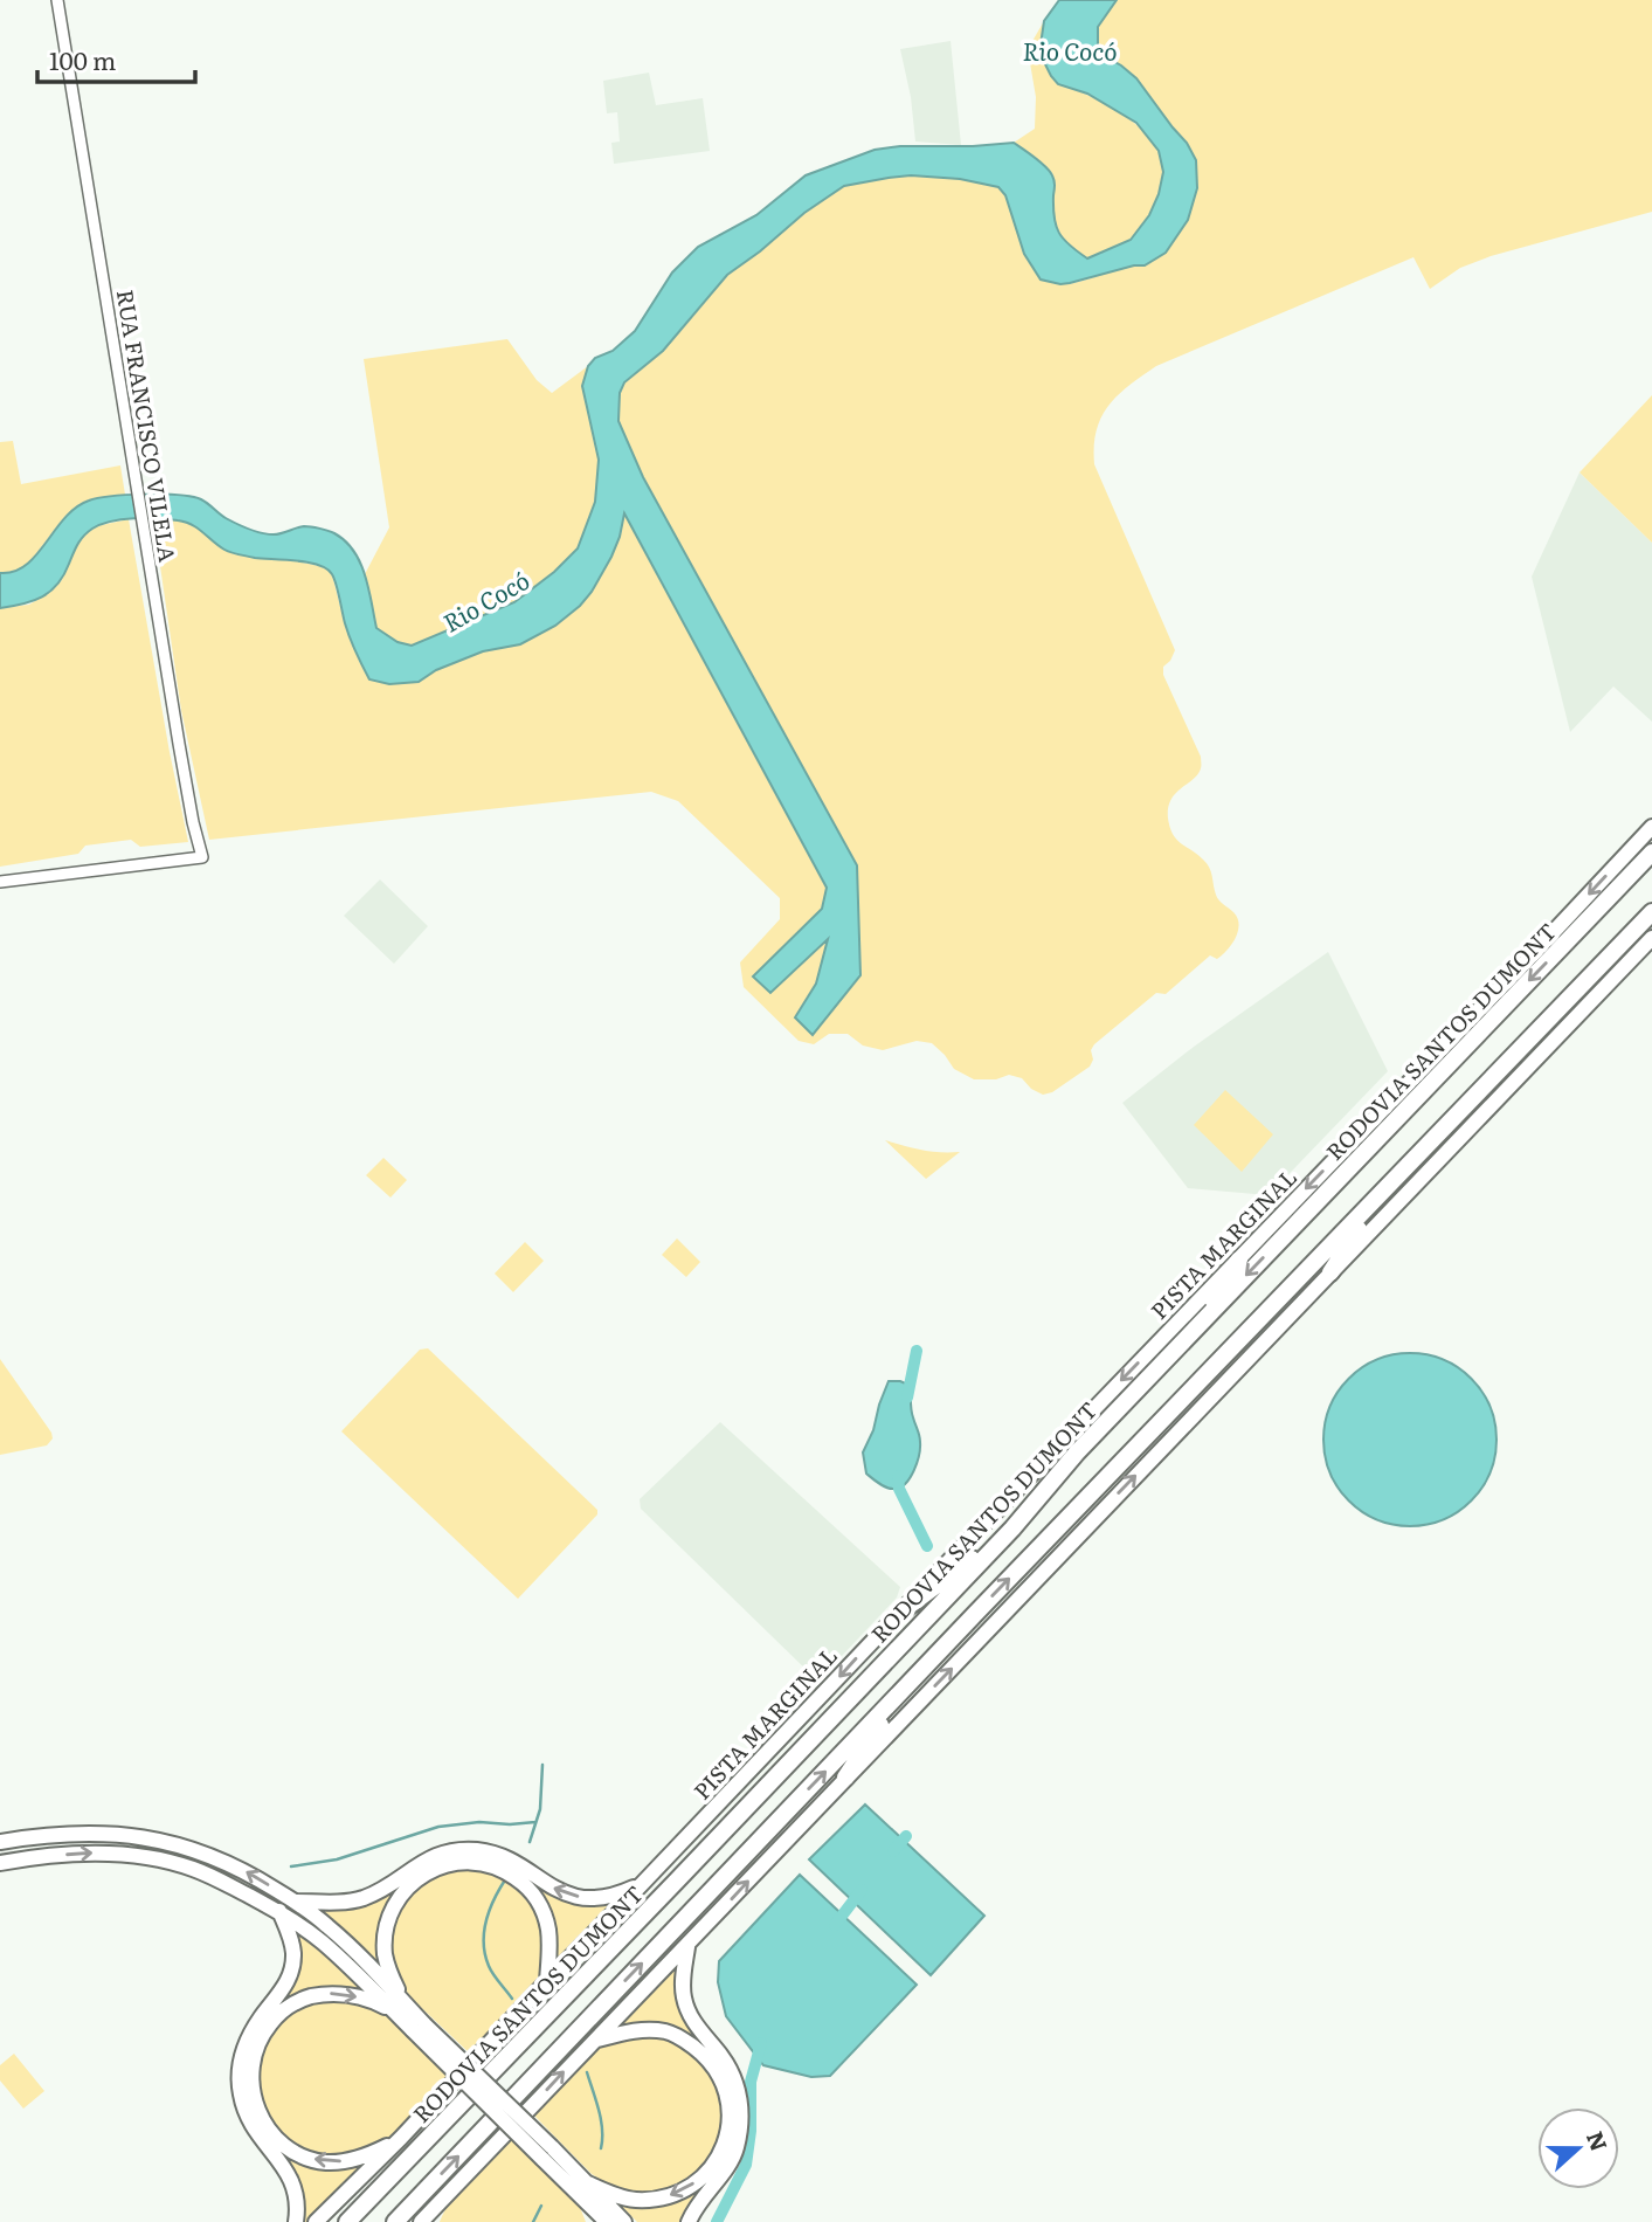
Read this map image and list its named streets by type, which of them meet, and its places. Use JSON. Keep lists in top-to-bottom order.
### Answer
{
  "streets": {
    "highway": ["RODOVIA SANTOS DUMONT"],
    "main road": ["PISTA MARGINAL"],
    "street": ["RUA FRANCISCO VILELA"]
  },
  "water": ["Rio Cocó"],
  "scale_bar": "100 m",
  "north": "right"
}
